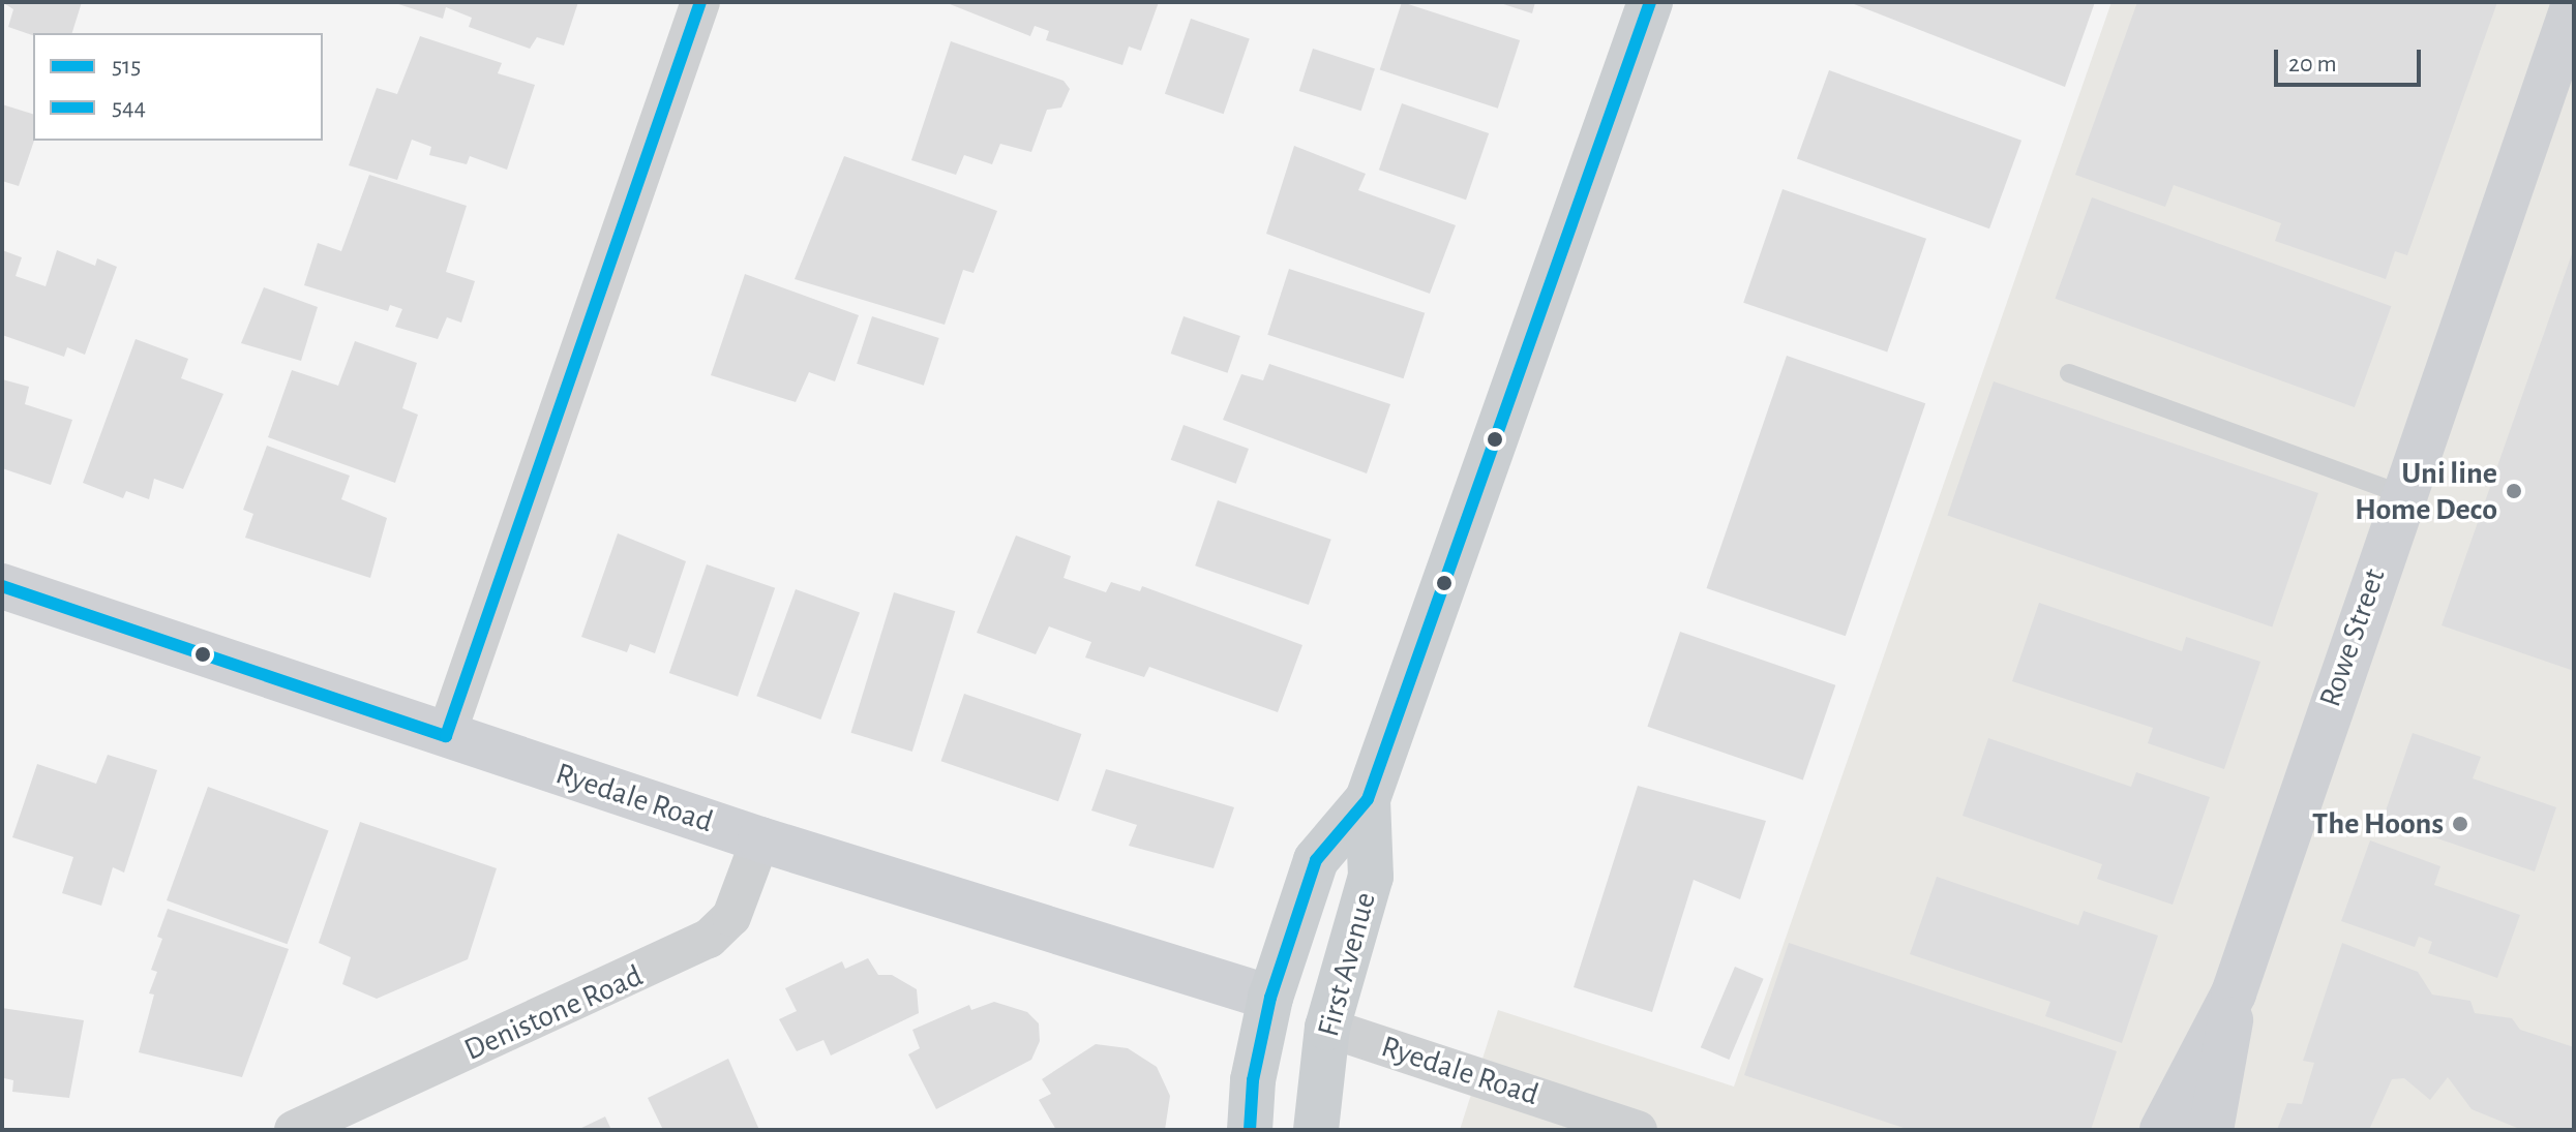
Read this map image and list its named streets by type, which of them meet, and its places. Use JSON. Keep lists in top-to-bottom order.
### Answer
{
  "streets": {
    "main road": ["First Avenue"],
    "street": ["Rowe Street", "Ryedale Road", "Denistone Road"]
  },
  "crossings": [
    ["Ryedale Road", "First Avenue"],
    ["Ryedale Road", "Denistone Road"]
  ],
  "places": ["Uni line Home Deco", "The Hoons"],
  "lines": ["transit line 515", "transit line 544"],
  "legend": ["515", "544"],
  "scale_bar": "20 m"
}
